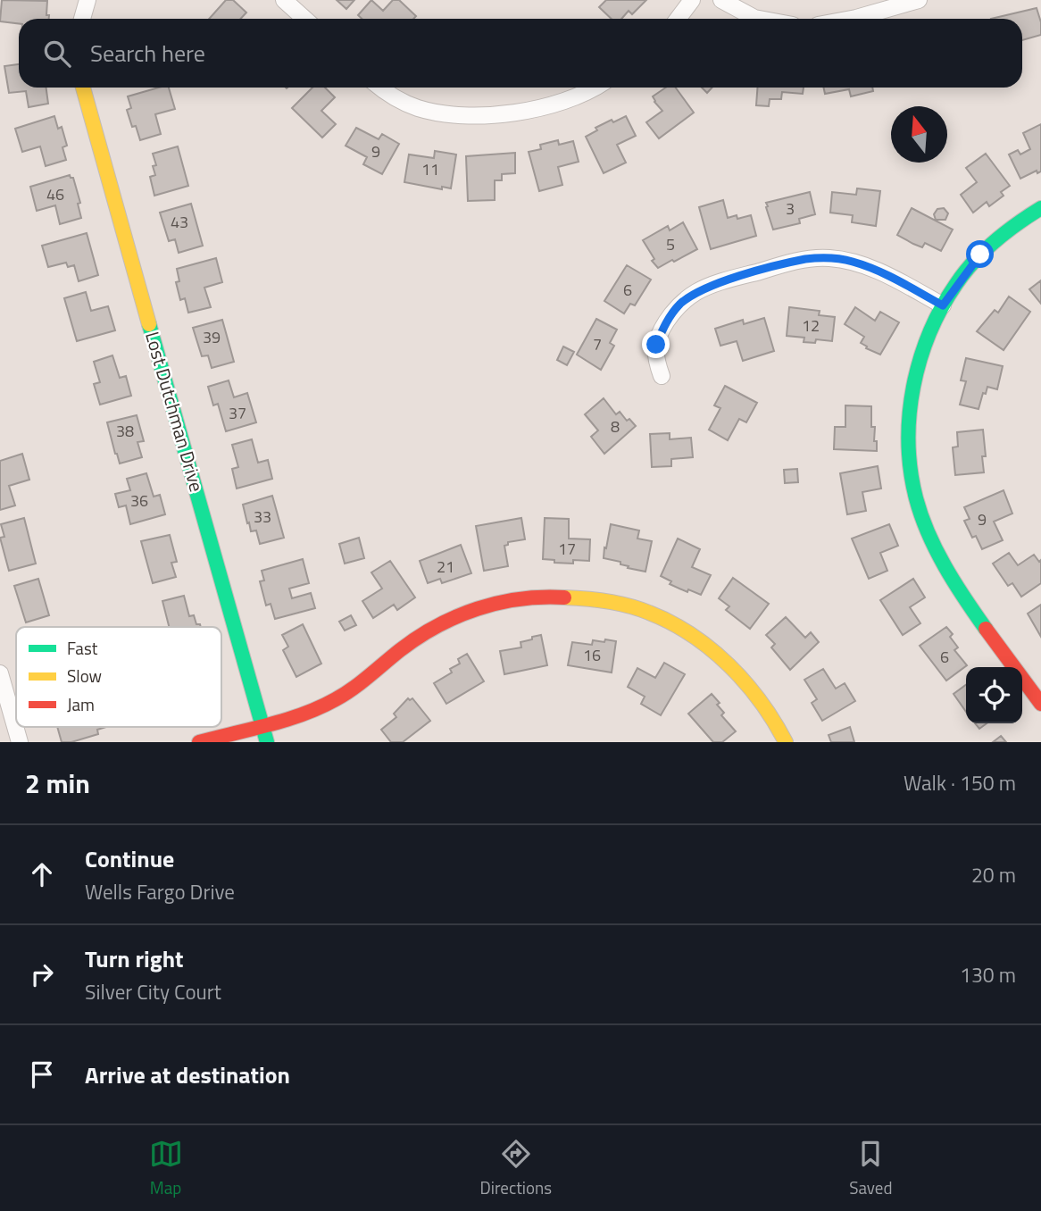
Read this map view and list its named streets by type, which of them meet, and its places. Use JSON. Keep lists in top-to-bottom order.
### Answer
{
  "streets": {
    "street": ["Lost Dutchman Drive"]
  },
  "house_numbers": [
    "9",
    "11",
    "46",
    "3",
    "43",
    "5",
    "6",
    "12",
    "39",
    "7",
    "37",
    "8",
    "38",
    "36",
    "33",
    "9",
    "17",
    "21",
    "16",
    "6"
  ],
  "legend": ["Fast", "Slow", "Jam"],
  "north": "top",
  "page": {
    "search": "Search here",
    "heading": ["2 min", "Walk · 150 m"],
    "list": [
      ["Continue", "Wells Fargo Drive", "20 m"],
      ["Turn right", "Silver City Court", "130 m"],
      "Arrive at destination"
    ],
    "nav": ["Map", "Directions", "Saved"]
  }
}
